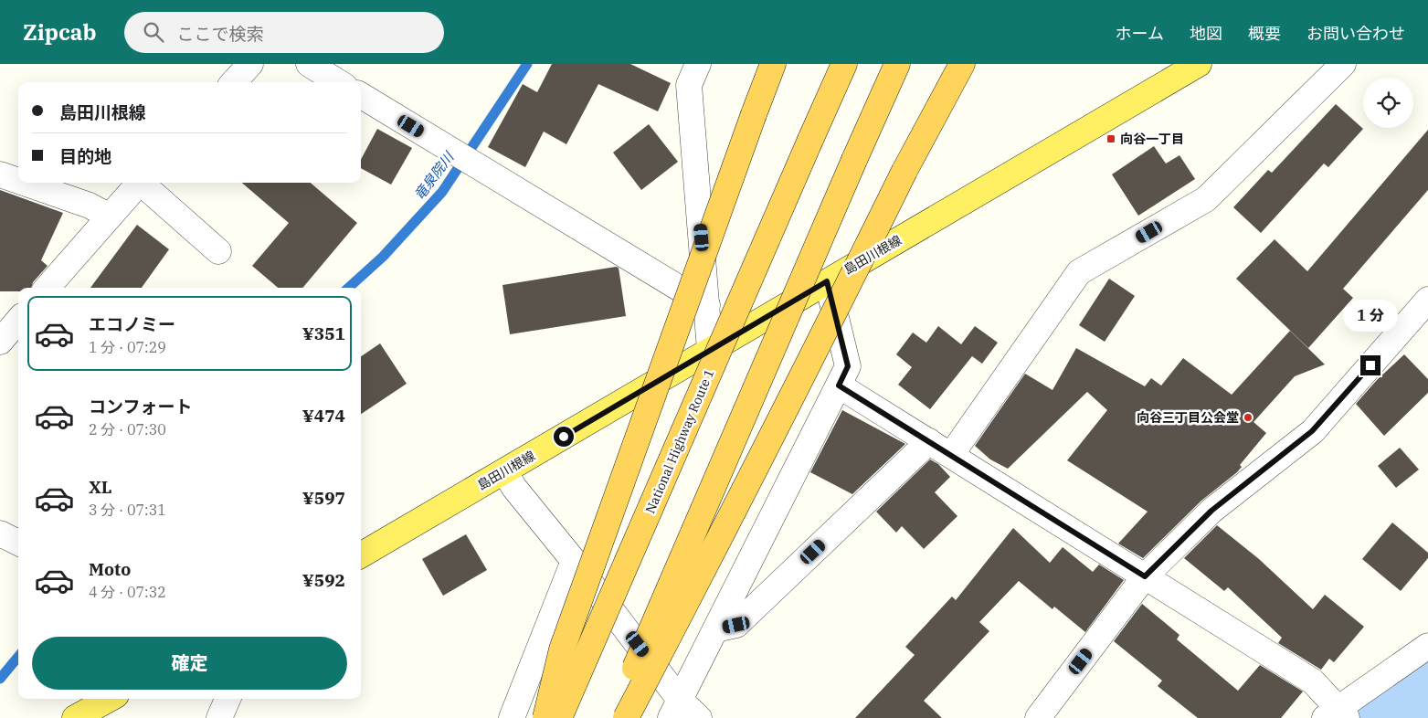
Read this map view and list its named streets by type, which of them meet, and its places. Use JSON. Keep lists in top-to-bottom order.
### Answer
{
  "streets": {
    "highway": ["National Highway Route 1"],
    "main road": ["島田川根線"]
  },
  "water": ["竜泉院川"],
  "places": {
    "transit": ["向谷一丁目"],
    "other": ["向谷三丁目公会堂"]
  },
  "page": {
    "header": "Zipcab",
    "search": "ここで検索",
    "nav": [
      "ホーム",
      "地図",
      "概要",
      "お問い合わせ"
    ],
    "banner": ["島田川根線", "目的地"],
    "list": [
      {
        "name": "エコノミー",
        "note": "1 分 · 07:29",
        "value": "¥351"
      },
      {
        "name": "コンフォート",
        "note": "2 分 · 07:30",
        "value": "¥474"
      },
      {
        "name": "XL",
        "note": "3 分 · 07:31",
        "value": "¥597"
      },
      {
        "name": "Moto",
        "note": "4 分 · 07:32",
        "value": "¥592"
      }
    ],
    "bubble": "1 分",
    "buttons": "確定"
  }
}
